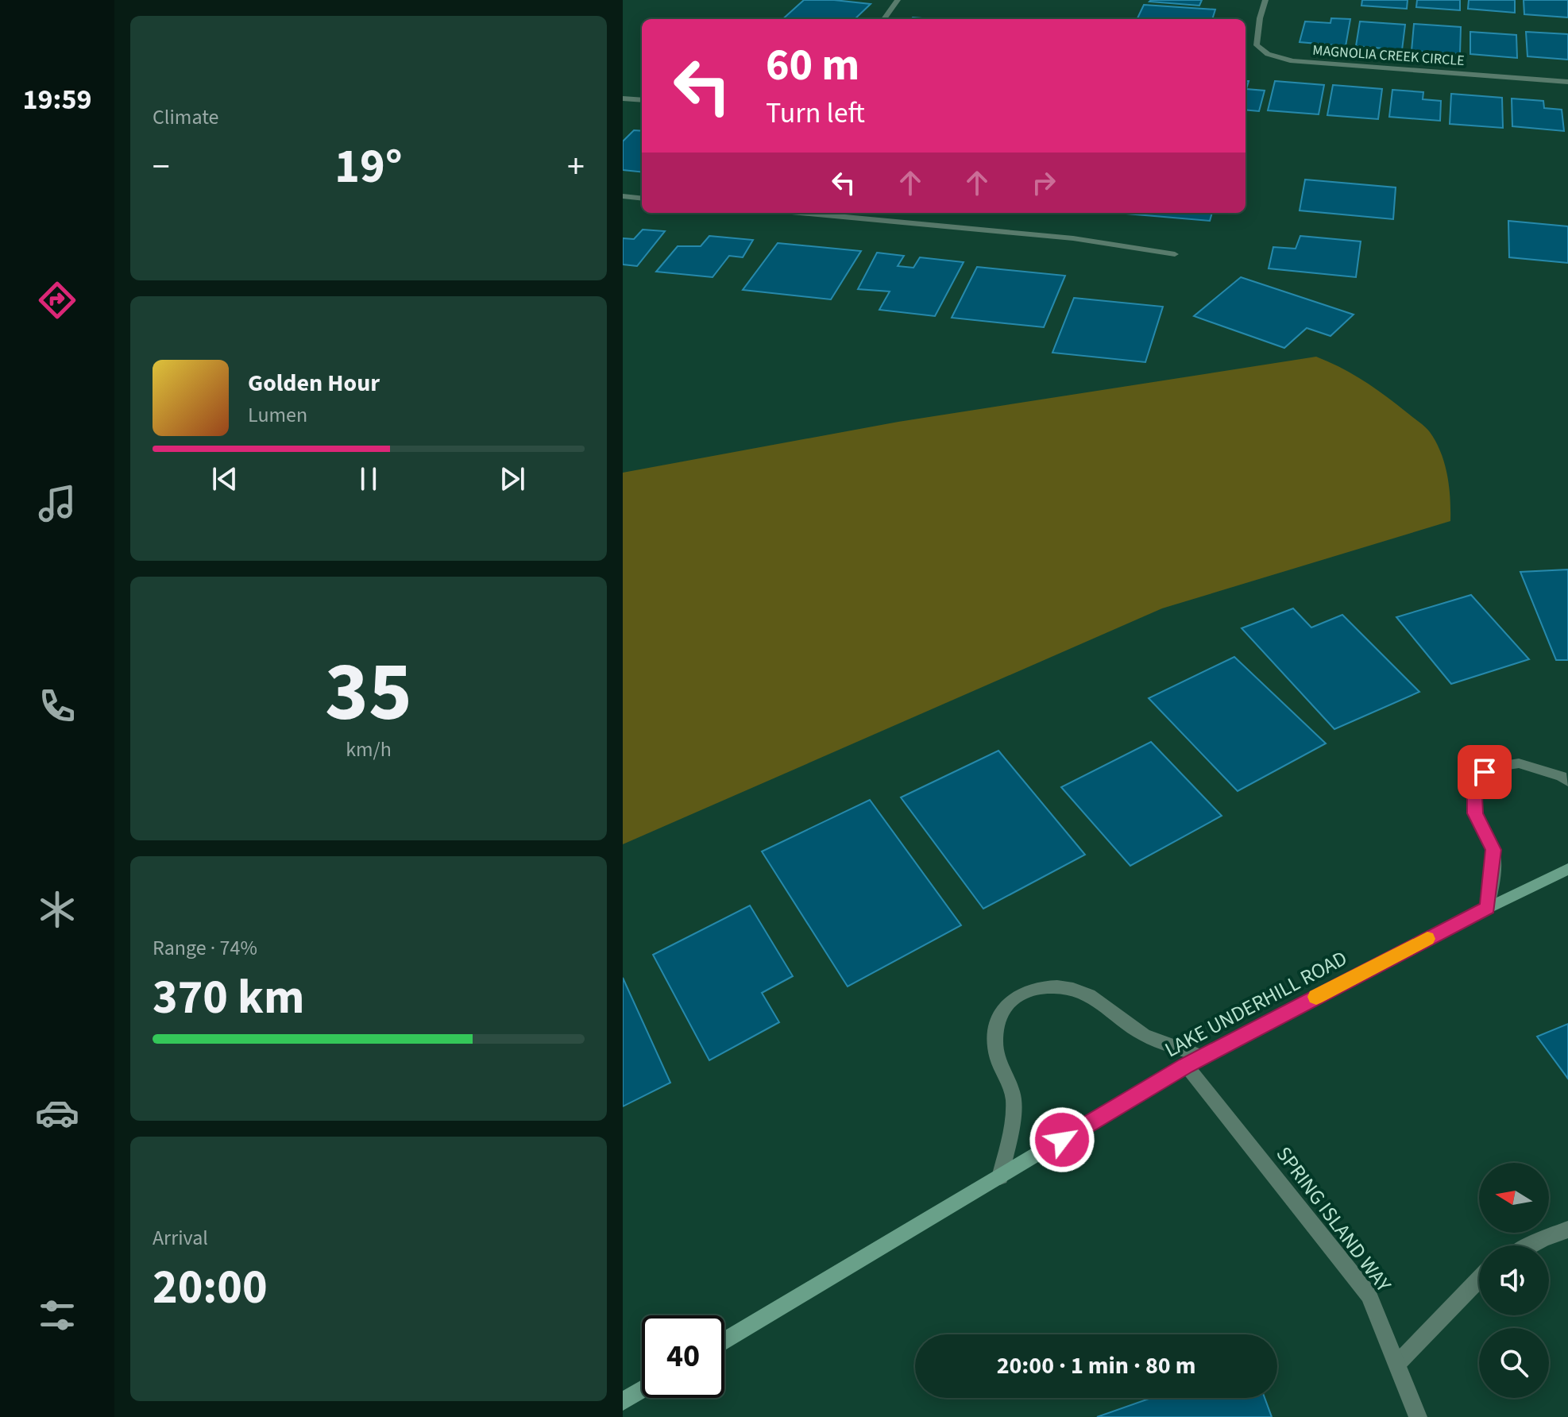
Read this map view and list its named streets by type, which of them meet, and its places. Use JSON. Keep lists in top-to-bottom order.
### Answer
{
  "streets": {
    "street": ["MAGNOLIA CREEK CIRCLE", "LAKE UNDERHILL ROAD", "SPRING ISLAND WAY"]
  },
  "crossings": [
    ["LAKE UNDERHILL ROAD", "SPRING ISLAND WAY"]
  ],
  "north": "left",
  "page": {
    "tabs": "19:59",
    "tile": [
      "Climate",
      ["35", "km/h"],
      ["Range · 74%", "370 km"],
      ["Arrival", "20:00"]
    ],
    "turn": ["60 m", "Turn left"],
    "heat": ["−", "19°", "+"],
    "song": ["Golden Hour", "Lumen"],
    "limit": "40",
    "trip": "20:00 · 1 min · 80 m"
  }
}
